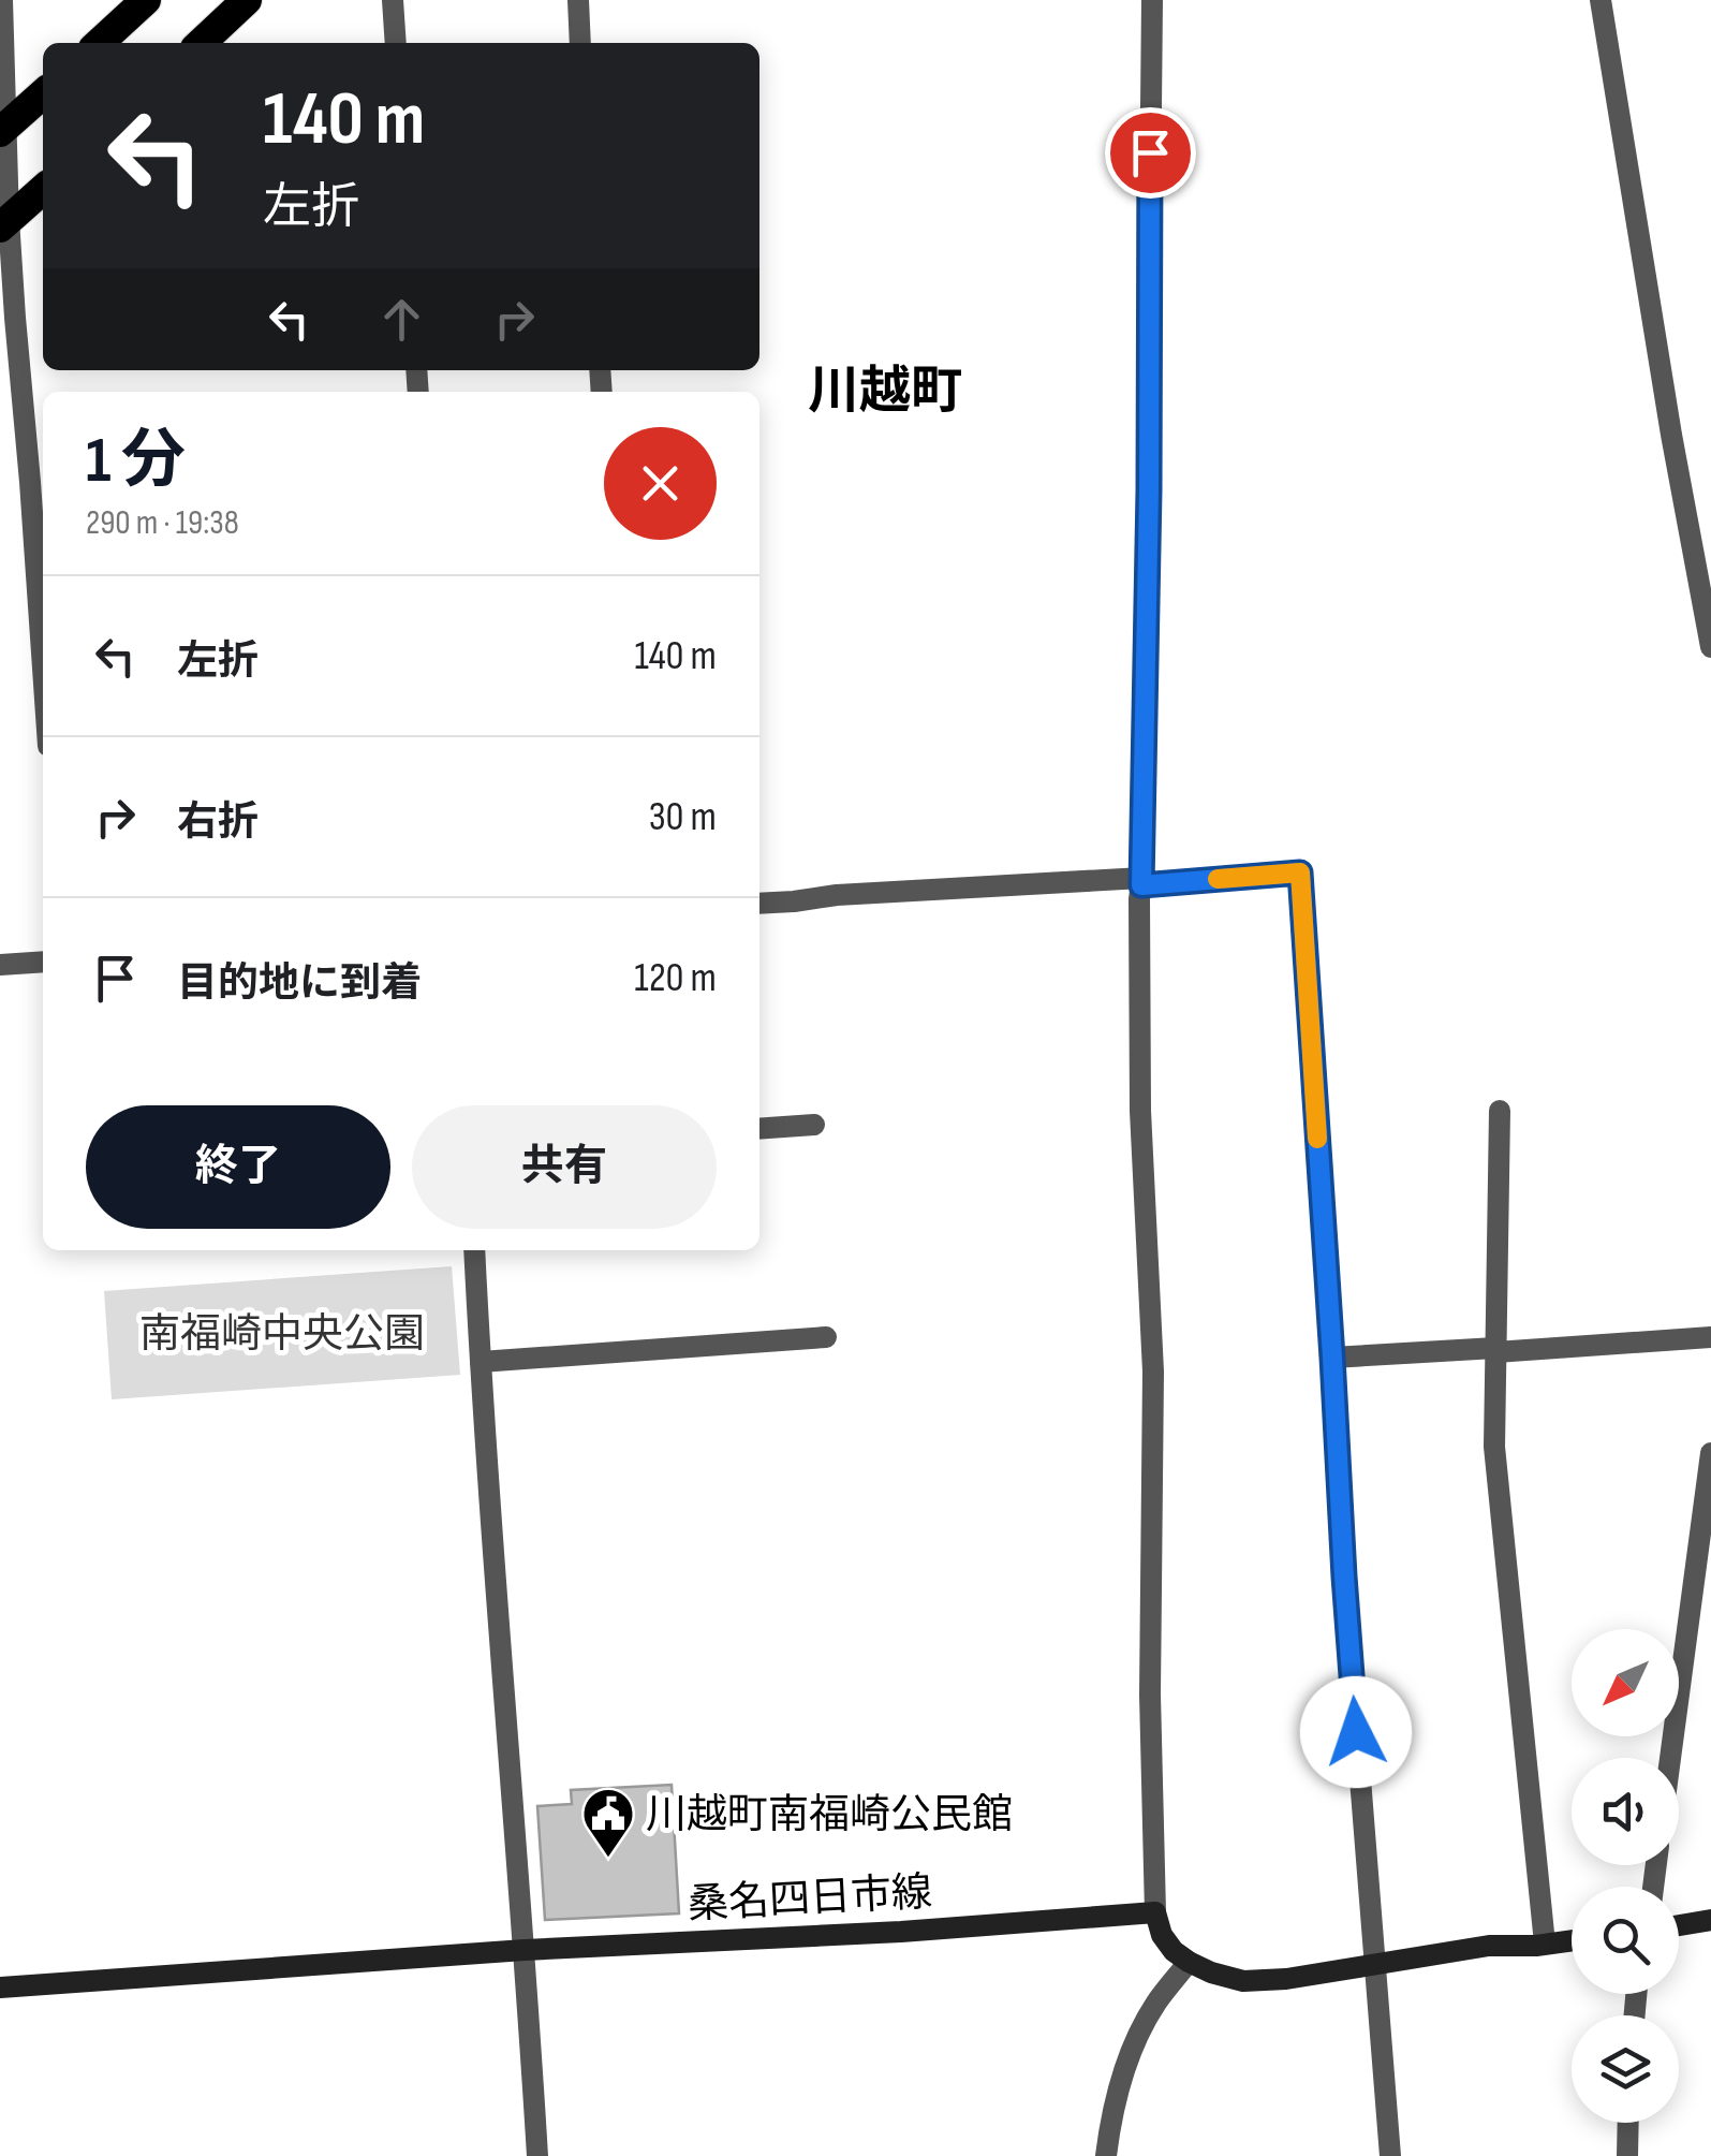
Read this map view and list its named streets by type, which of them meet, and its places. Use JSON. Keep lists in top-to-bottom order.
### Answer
{
  "streets": {
    "main road": ["桑名四日市線"]
  },
  "districts": ["川越町"],
  "parks": ["南福崎中央公園"],
  "places": {
    "public building": ["川越町南福崎公民館"]
  },
  "north": "bottom left",
  "page": {
    "turn": ["140 m", "左折"],
    "heading": ["1 分", "290 m · 19:38"],
    "list": [
      {
        "name": "左折",
        "value": "140 m"
      },
      {
        "name": "右折",
        "value": "30 m"
      },
      {
        "name": "目的地に到着",
        "value": "120 m"
      }
    ],
    "buttons": ["終了", "共有"]
  }
}
